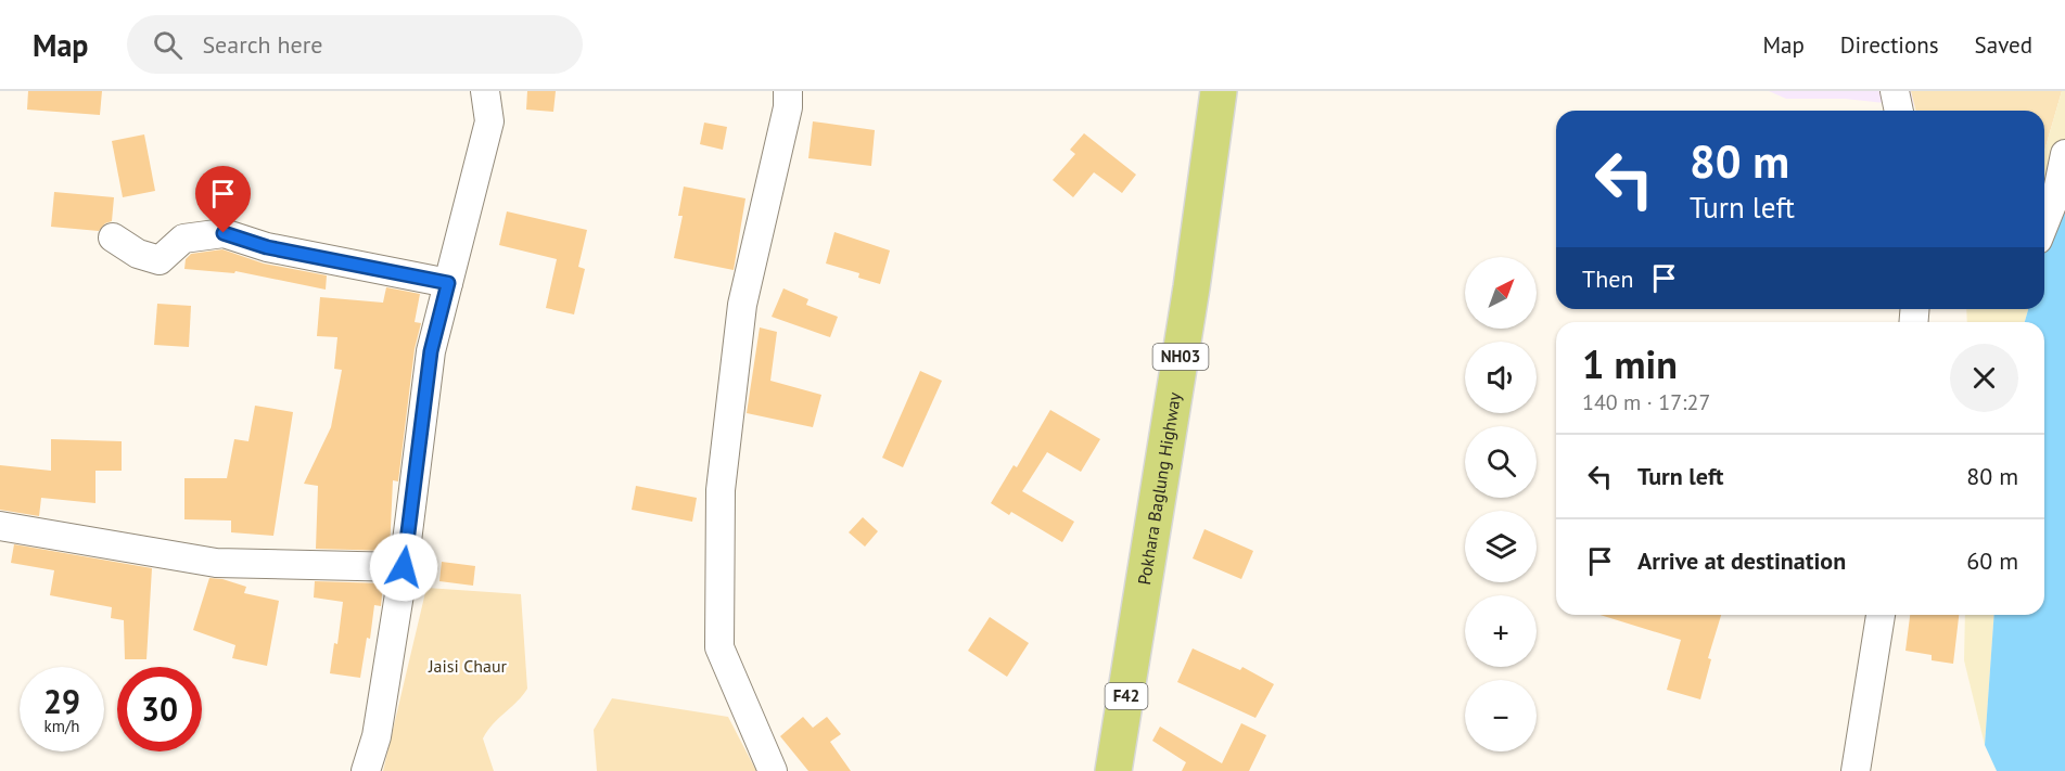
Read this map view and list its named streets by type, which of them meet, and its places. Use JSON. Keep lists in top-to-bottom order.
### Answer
{
  "streets": {
    "highway": ["NH03", "Pokhara Baglung Highway", "F42"]
  },
  "parks": ["Jaisi Chaur"],
  "north": "top right",
  "page": {
    "header": "Map",
    "search": "Search here",
    "nav": ["Map", "Directions", "Saved"],
    "turn": ["80 m", "Turn left"],
    "then": "Then",
    "map_buttons": ["+", "−"],
    "heading": ["1 min", "140 m · 17:27"],
    "list": [
      {
        "name": "Turn left",
        "value": "80 m"
      },
      {
        "name": "Arrive at destination",
        "value": "60 m"
      }
    ],
    "speed": "29 km/h",
    "limit": "30"
  }
}
